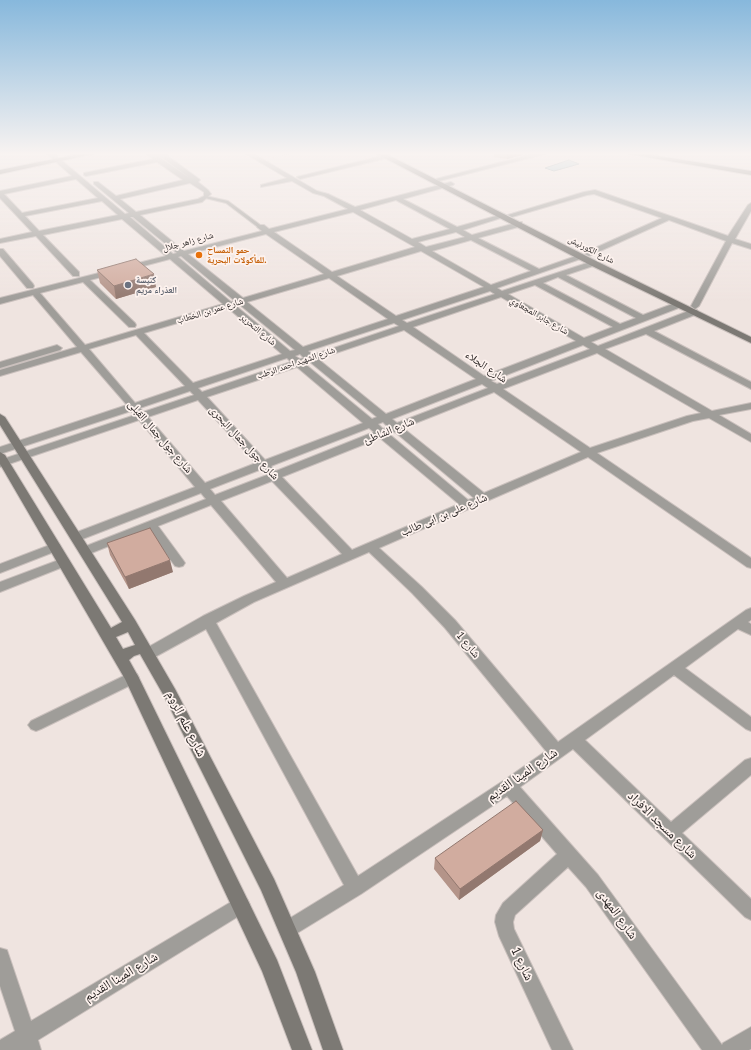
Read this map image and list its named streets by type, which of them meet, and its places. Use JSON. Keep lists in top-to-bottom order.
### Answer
{
  "streets": {
    "street": [
      "شارع زاهر جلال",
      "شارع الكورنيش",
      "شارع عمر بن الخطاب",
      "شارع جابر المجعاوي",
      "شارع التحرير",
      "شارع الشهيد احمد الرطب",
      "شارع الجلاء",
      "شارع الشاطئ",
      "شارع جول جمال القبلى",
      "شارع جول جمال البحرى",
      "شارع على بن ابى طالب",
      "شارع 1",
      "شارع علم الروم",
      "شارع المينا القديم",
      "شارع مسجد الافراد",
      "شارع المهدى"
    ]
  },
  "crossings": [
    ["شارع زاهر جلال", "شارع جابر المجعاوي"],
    ["شارع زاهر جلال", "شارع التحرير"],
    ["شارع زاهر جلال", "شارع الجلاء"],
    ["شارع زاهر جلال", "شارع جول جمال القبلى"],
    ["شارع زاهر جلال", "شارع جول جمال البحرى"],
    ["شارع الكورنيش", "شارع عمر بن الخطاب"],
    ["شارع الكورنيش", "شارع الشهيد احمد الرطب"],
    ["شارع الكورنيش", "شارع الشاطئ"],
    ["شارع عمر بن الخطاب", "شارع جابر المجعاوي"],
    ["شارع عمر بن الخطاب", "شارع التحرير"],
    ["شارع عمر بن الخطاب", "شارع الجلاء"],
    ["شارع عمر بن الخطاب", "شارع جول جمال القبلى"],
    ["شارع عمر بن الخطاب", "شارع جول جمال البحرى"],
    ["شارع جابر المجعاوي", "شارع الشهيد احمد الرطب"],
    ["شارع جابر المجعاوي", "شارع الشاطئ"],
    ["شارع جابر المجعاوي", "شارع على بن ابى طالب"],
    ["شارع التحرير", "شارع الشهيد احمد الرطب"],
    ["شارع التحرير", "شارع الشاطئ"],
    ["شارع التحرير", "شارع على بن ابى طالب"],
    ["شارع الشهيد احمد الرطب", "شارع الجلاء"],
    ["شارع الشهيد احمد الرطب", "شارع جول جمال القبلى"],
    ["شارع الشهيد احمد الرطب", "شارع جول جمال البحرى"],
    ["شارع الشهيد احمد الرطب", "شارع علم الروم"],
    ["شارع الجلاء", "شارع الشاطئ"],
    ["شارع الجلاء", "شارع على بن ابى طالب"],
    ["شارع الشاطئ", "شارع جول جمال القبلى"],
    ["شارع الشاطئ", "شارع جول جمال البحرى"],
    ["شارع الشاطئ", "شارع علم الروم"],
    ["شارع جول جمال القبلى", "شارع على بن ابى طالب"],
    ["شارع جول جمال البحرى", "شارع على بن ابى طالب"],
    ["شارع على بن ابى طالب", "شارع 1"],
    ["شارع على بن ابى طالب", "شارع علم الروم"],
    ["شارع 1", "شارع المينا القديم"],
    ["شارع 1", "شارع المهدى"],
    ["شارع علم الروم", "شارع المينا القديم"],
    ["شارع المينا القديم", "شارع مسجد الافراد"],
    ["شارع المينا القديم", "شارع المهدى"]
  ],
  "places": ["حمو التمساح للمأكولات البحرية.", "كنيسة العذراء مريم"]
}
